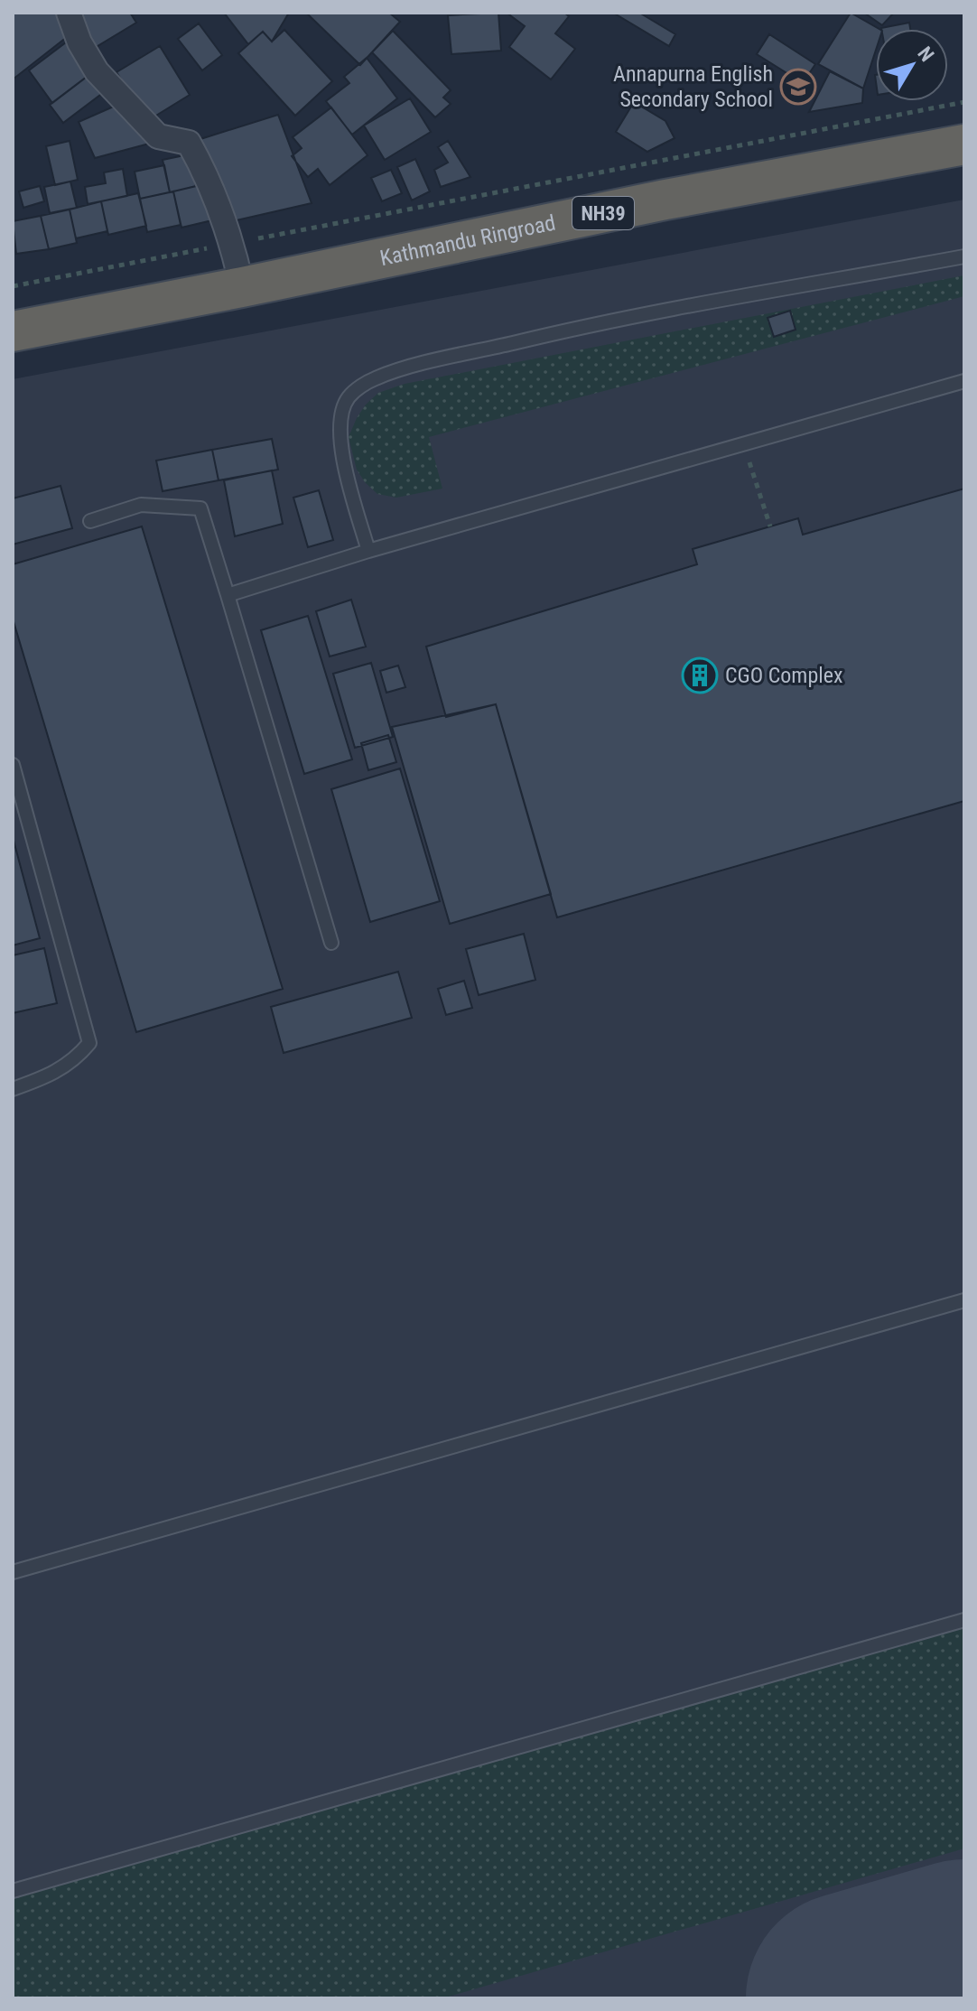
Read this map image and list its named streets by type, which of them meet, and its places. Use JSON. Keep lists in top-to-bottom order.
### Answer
{
  "streets": {
    "highway": ["NH39", "Kathmandu Ringroad"]
  },
  "places": {
    "school or university": ["Annapurna English Secondary School"],
    "building": ["CGO Complex"]
  },
  "north": "top right"
}
